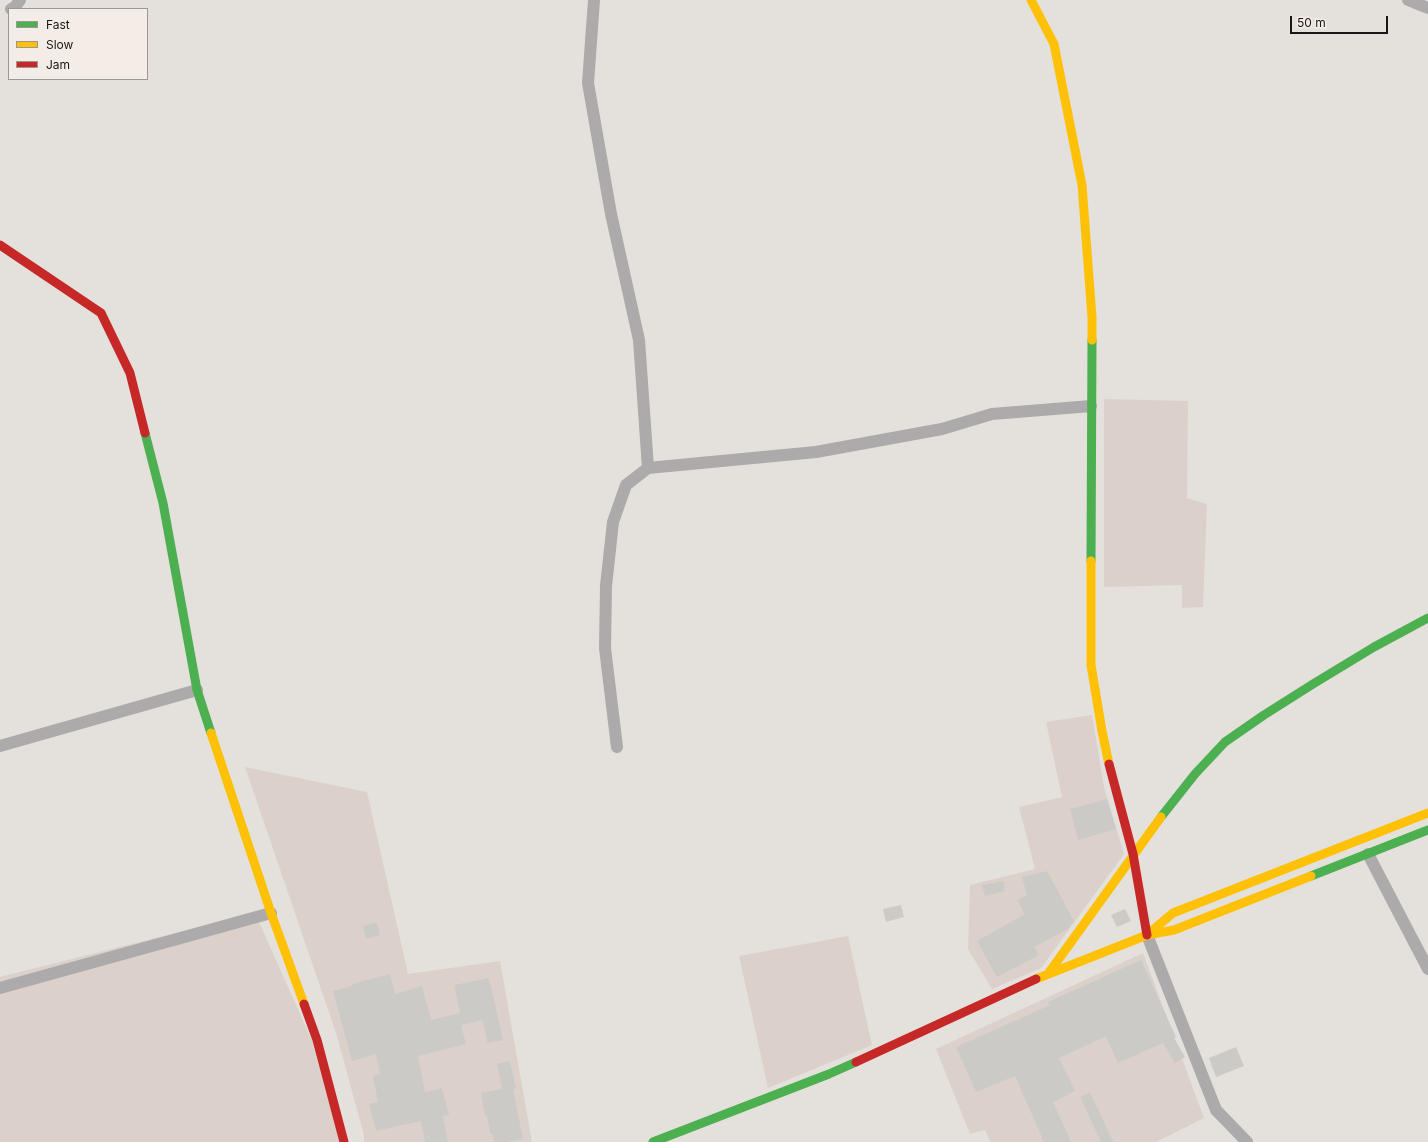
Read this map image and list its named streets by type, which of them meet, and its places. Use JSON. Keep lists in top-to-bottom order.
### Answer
{
  "legend": ["Fast", "Slow", "Jam"],
  "scale_bar": "50 m"
}
